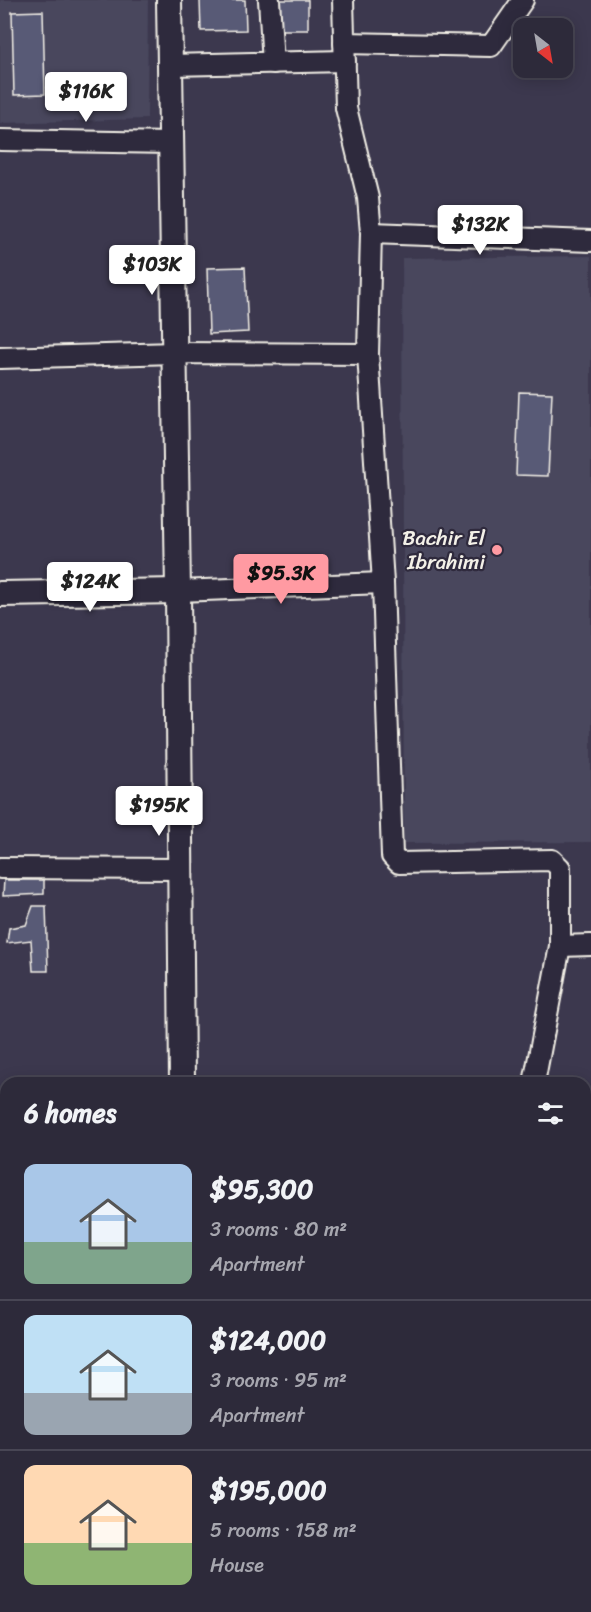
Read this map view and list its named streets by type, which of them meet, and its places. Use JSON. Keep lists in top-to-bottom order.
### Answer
{
  "places": ["Bachir El Ibrahimi"],
  "north": "bottom right",
  "page": {
    "price": [
      "$116K",
      "$132K",
      "$103K",
      "$95.3K",
      "$124K",
      "$195K"
    ],
    "heading": "6 homes",
    "list": [
      {
        "name": "$95,300",
        "note": "3 rooms · 80 m² · Apartment"
      },
      {
        "name": "$124,000",
        "note": "3 rooms · 95 m² · Apartment"
      },
      {
        "name": "$195,000",
        "note": "5 rooms · 158 m² · House"
      }
    ]
  }
}
